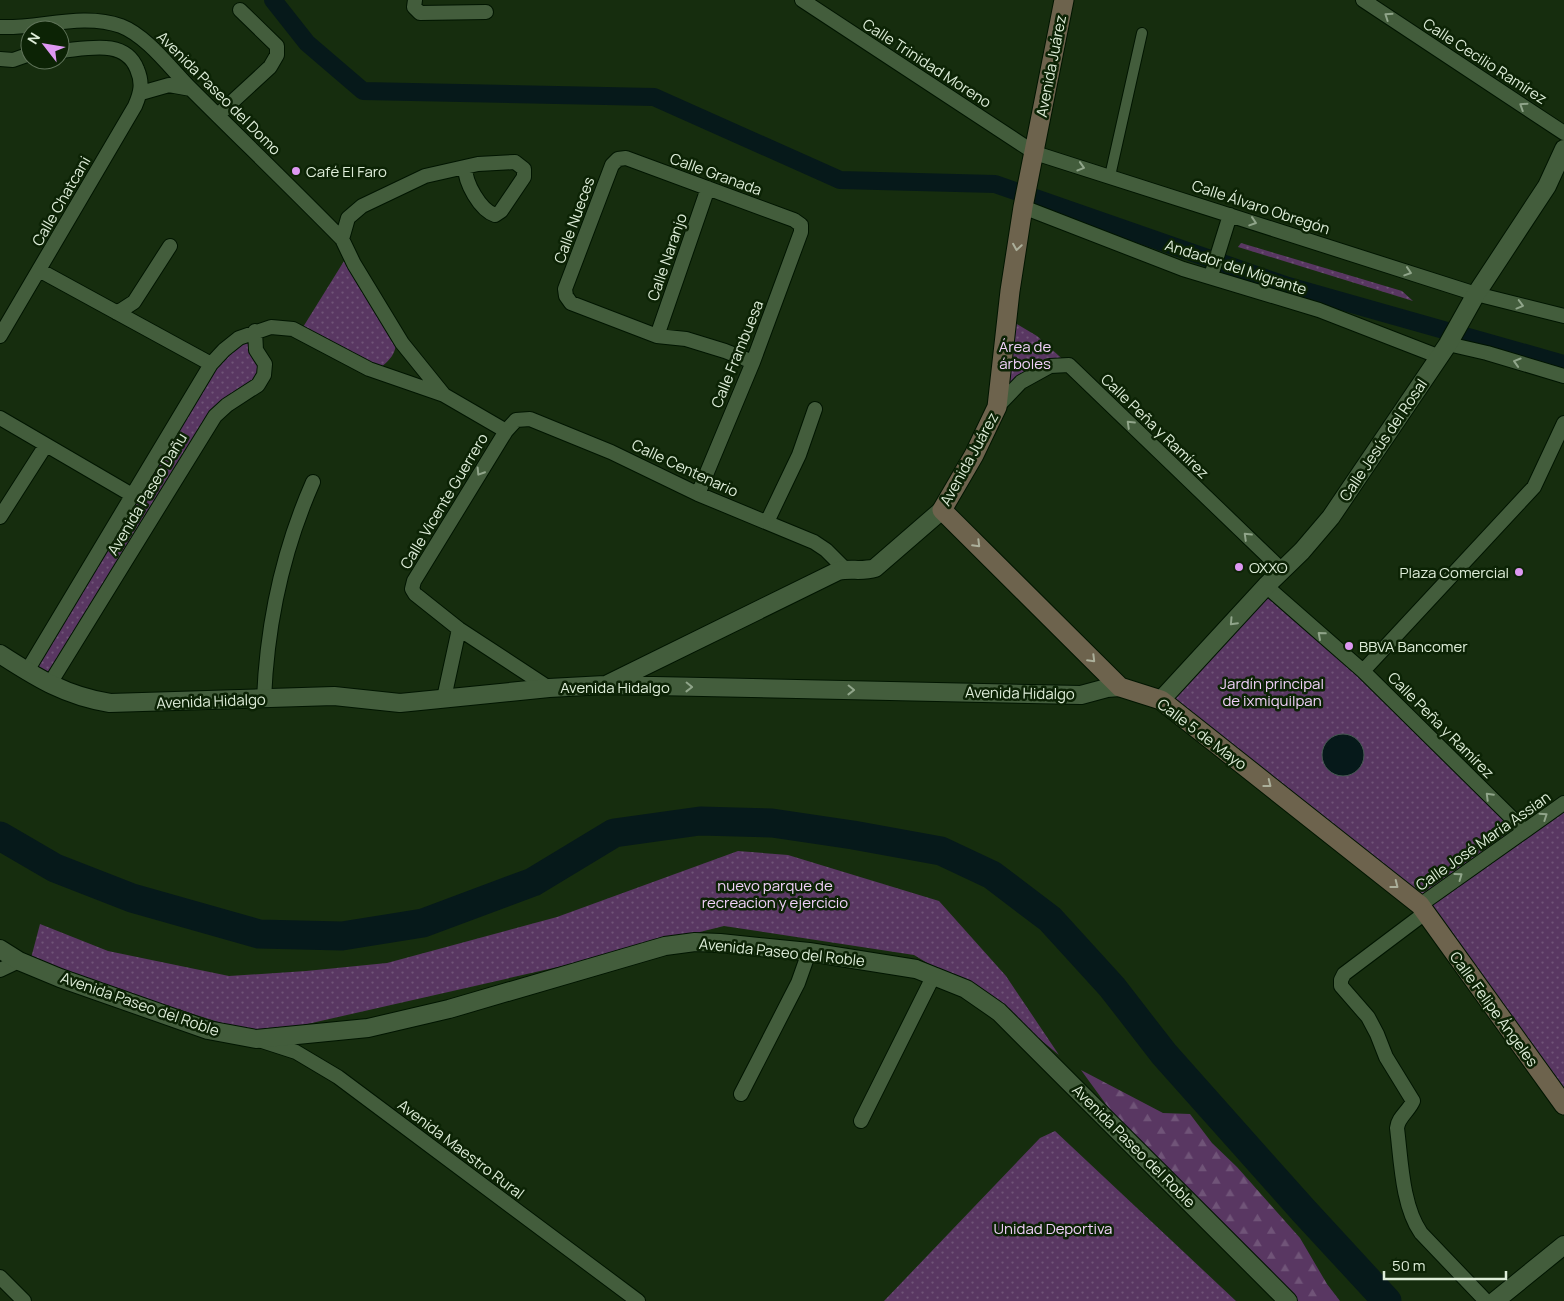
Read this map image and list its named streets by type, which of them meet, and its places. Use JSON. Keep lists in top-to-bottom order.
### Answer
{
  "streets": {
    "main road": ["Avenida Juárez", "Calle 5 de Mayo", "Calle Felipe Ángeles"],
    "street": [
      "Calle Cecilio Ramírez",
      "Calle Trinidad Moreno",
      "Avenida Paseo del Domo",
      "Calle Granada",
      "Calle Chatcani",
      "Calle Álvaro Obregón",
      "Calle Nueces",
      "Calle Naranjo",
      "Andador del Migrante",
      "Calle Frambuesa",
      "Calle Peña y Ramírez",
      "Calle Jesús del Rosal",
      "Calle Centenario",
      "Avenida Paseo Dañu",
      "Calle Vicente Guerrero",
      "Avenida Hidalgo",
      "Calle José María Assian",
      "Avenida Paseo del Roble",
      "Avenida Maestro Rural"
    ]
  },
  "crossings": [
    ["Calle Trinidad Moreno", "Avenida Juárez"],
    ["Calle Trinidad Moreno", "Calle Álvaro Obregón"],
    ["Avenida Juárez", "Calle Álvaro Obregón"],
    ["Avenida Juárez", "Andador del Migrante"],
    ["Avenida Juárez", "Calle Peña y Ramírez"],
    ["Avenida Juárez", "Calle Centenario"],
    ["Avenida Juárez", "Avenida Hidalgo"],
    ["Avenida Juárez", "Calle 5 de Mayo"],
    ["Avenida Paseo del Domo", "Calle Centenario"],
    ["Avenida Paseo del Domo", "Avenida Paseo Dañu"],
    ["Avenida Paseo del Domo", "Calle Vicente Guerrero"],
    ["Calle Granada", "Calle Nueces"],
    ["Calle Granada", "Calle Naranjo"],
    ["Calle Granada", "Calle Frambuesa"],
    ["Calle Álvaro Obregón", "Calle Jesús del Rosal"],
    ["Calle Nueces", "Calle Naranjo"],
    ["Andador del Migrante", "Calle Jesús del Rosal"],
    ["Calle Frambuesa", "Calle Centenario"],
    ["Calle Peña y Ramírez", "Calle Jesús del Rosal"],
    ["Calle Peña y Ramírez", "Calle José María Assian"],
    ["Calle Jesús del Rosal", "Calle 5 de Mayo"],
    ["Calle Centenario", "Calle Vicente Guerrero"],
    ["Avenida Paseo Dañu", "Avenida Hidalgo"],
    ["Avenida Hidalgo", "Calle 5 de Mayo"],
    ["Calle 5 de Mayo", "Calle José María Assian"],
    ["Calle 5 de Mayo", "Calle Felipe Ángeles"],
    ["Calle José María Assian", "Calle Felipe Ángeles"],
    ["Avenida Paseo del Roble", "Avenida Maestro Rural"]
  ],
  "one_way": [
    "Calle Cecilio Ramírez",
    "Calle Álvaro Obregón",
    "Calle Peña y Ramírez",
    "Calle Vicente Guerrero",
    "Avenida Hidalgo",
    "Calle 5 de Mayo"
  ],
  "parks": [
    "Área de árboles",
    "Jardín principal de ixmiquilpan",
    "nuevo parque de recreacion y ejercicio",
    "Unidad Deportiva"
  ],
  "places": [
    "Café El Faro",
    "OXXO",
    "Plaza Comercial",
    "BBVA Bancomer"
  ],
  "scale_bar": "50 m",
  "north": "top left"
}
